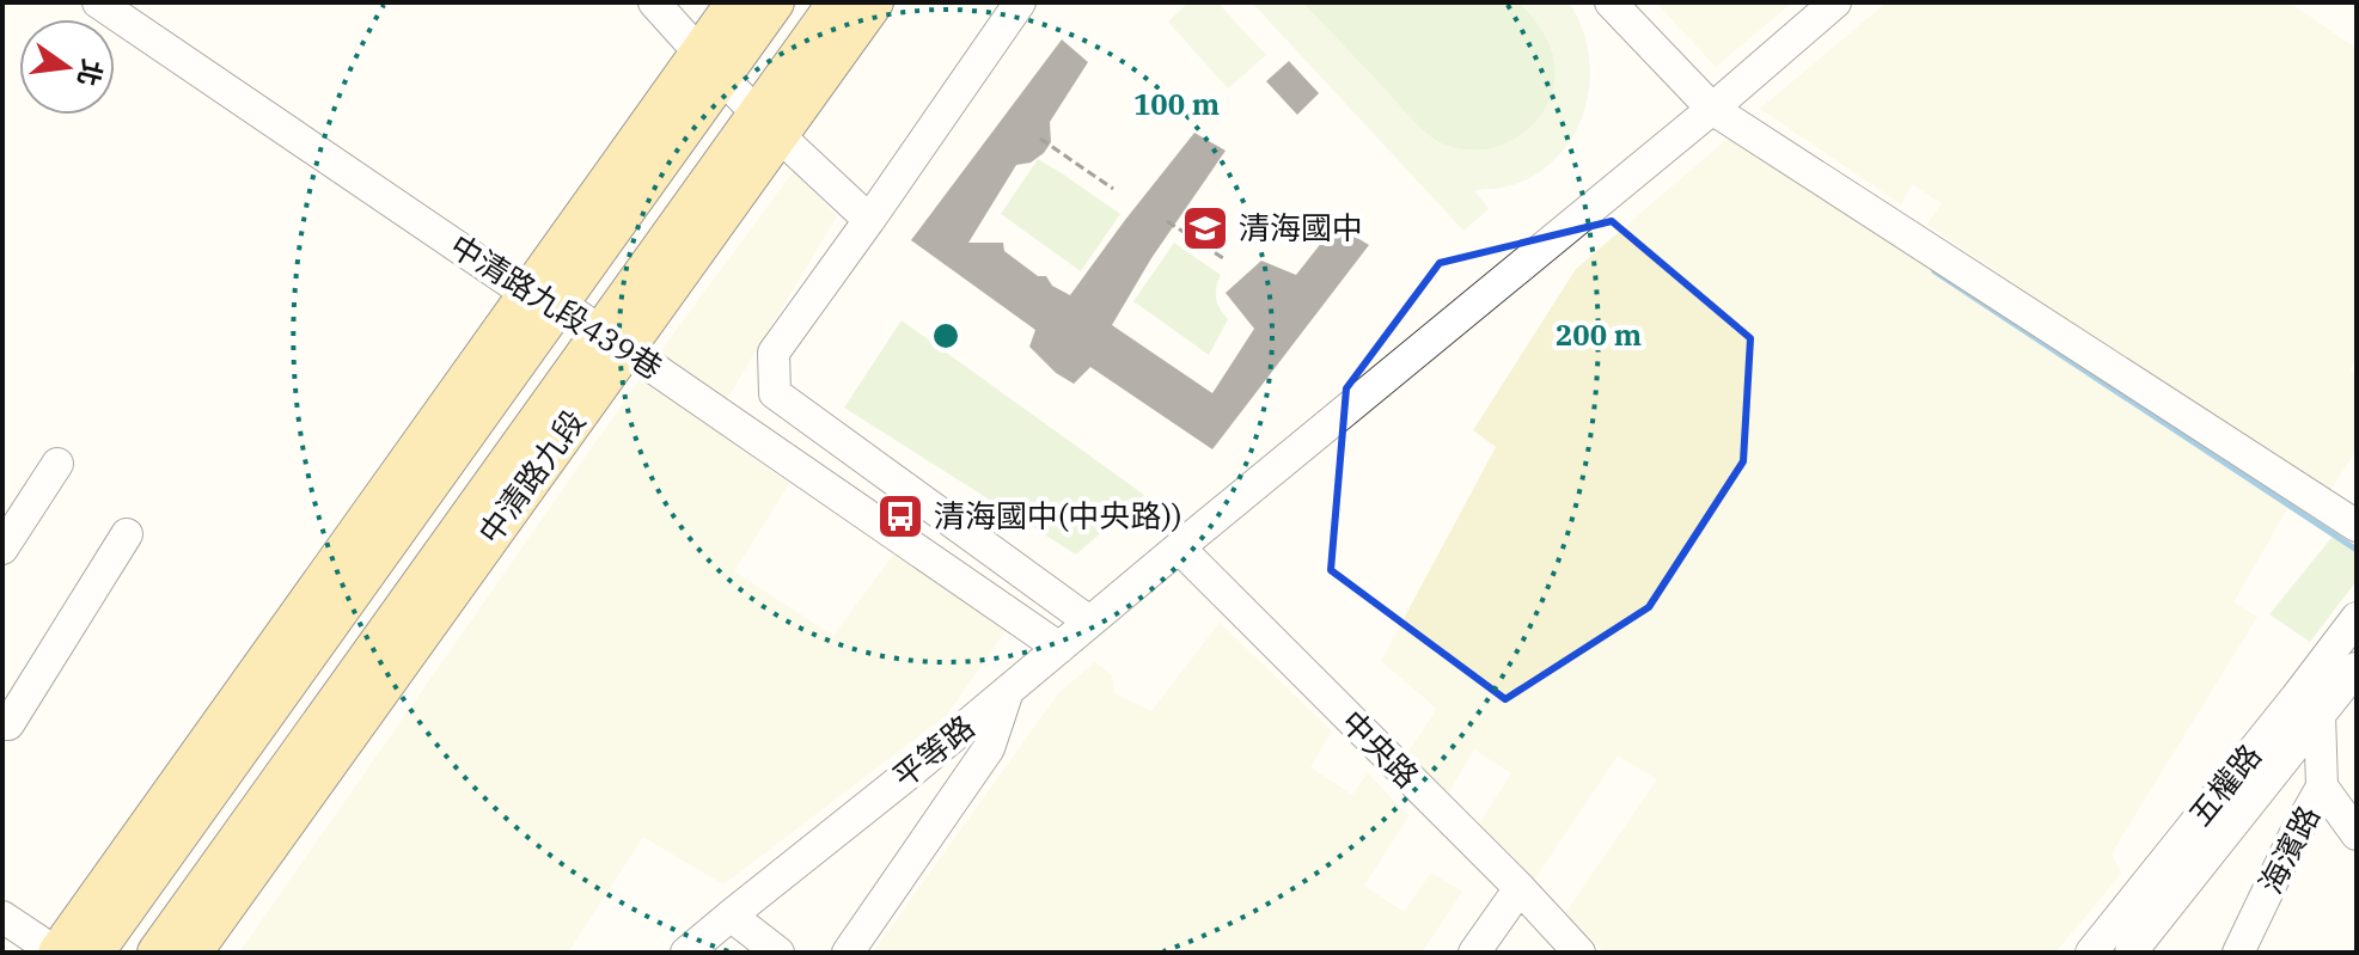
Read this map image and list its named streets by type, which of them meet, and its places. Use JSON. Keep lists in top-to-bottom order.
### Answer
{
  "streets": {
    "main road": ["中清路九段"],
    "street": [
      "中清路九段439巷",
      "中央路",
      "平等路",
      "五權路",
      "海濱路"
    ]
  },
  "crossings": [
    ["中清路九段439巷", "中清路九段"],
    ["中清路九段439巷", "平等路"],
    ["中央路", "平等路"],
    ["五權路", "海濱路"]
  ],
  "places": {
    "school or university": ["清海國中"],
    "bus stop": ["清海國中(中央路))"]
  },
  "north": "right",
  "rings": ["100 m", "200 m"]
}
